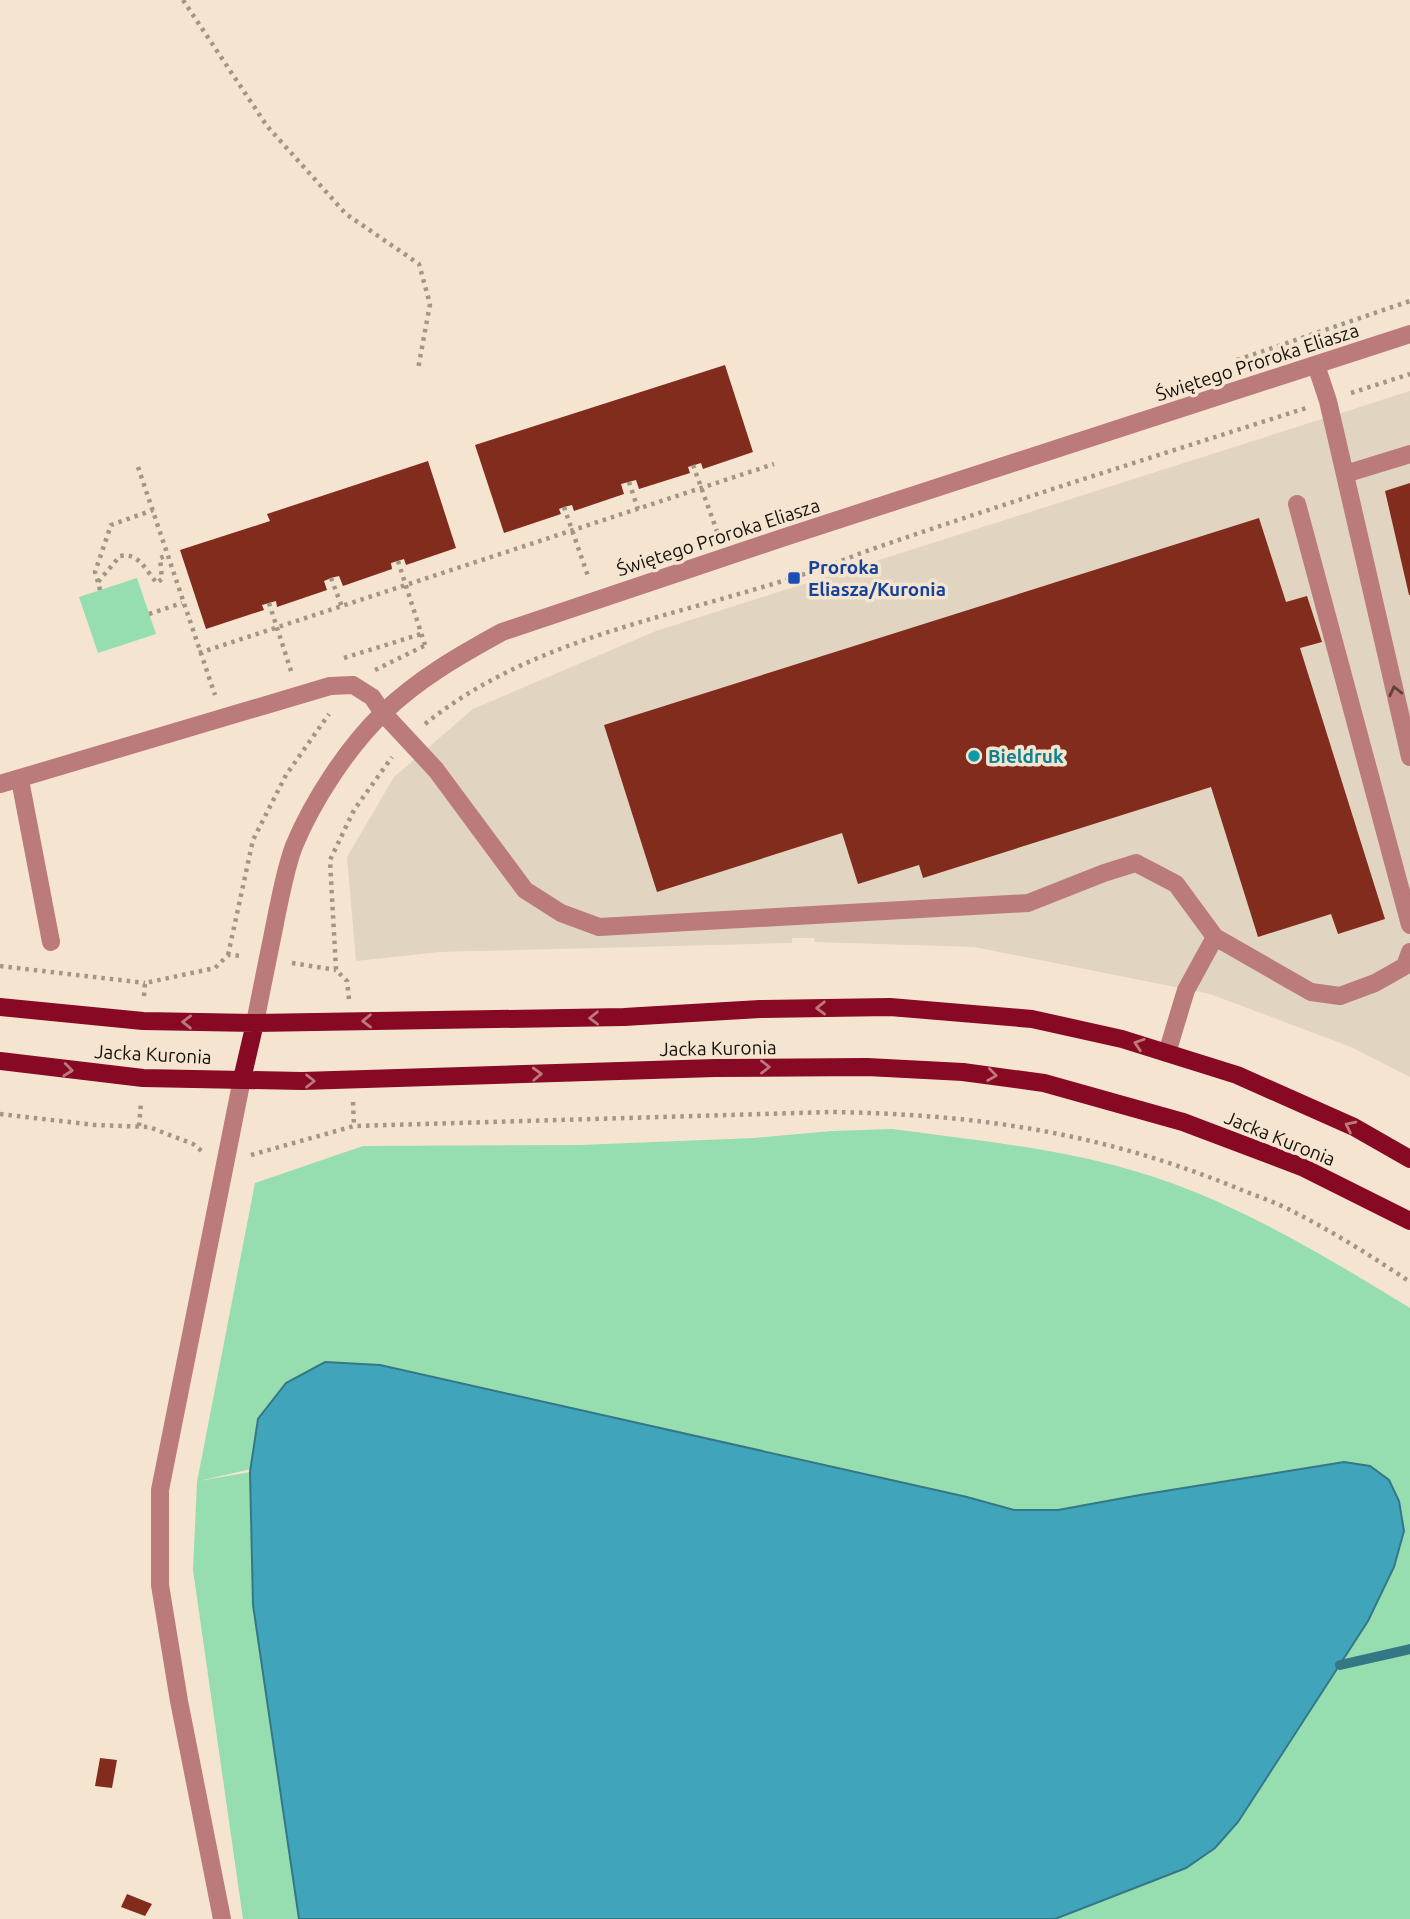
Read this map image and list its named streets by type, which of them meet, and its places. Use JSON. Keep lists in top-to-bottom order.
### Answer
{
  "streets": {
    "main road": ["Jacka Kuronia"],
    "street": ["Świętego Proroka Eliasza"]
  },
  "crossings": [
    ["Świętego Proroka Eliasza", "Jacka Kuronia"]
  ],
  "places": {
    "transit": ["Proroka Eliasza/Kuronia"],
    "other": ["Bieldruk"]
  }
}
